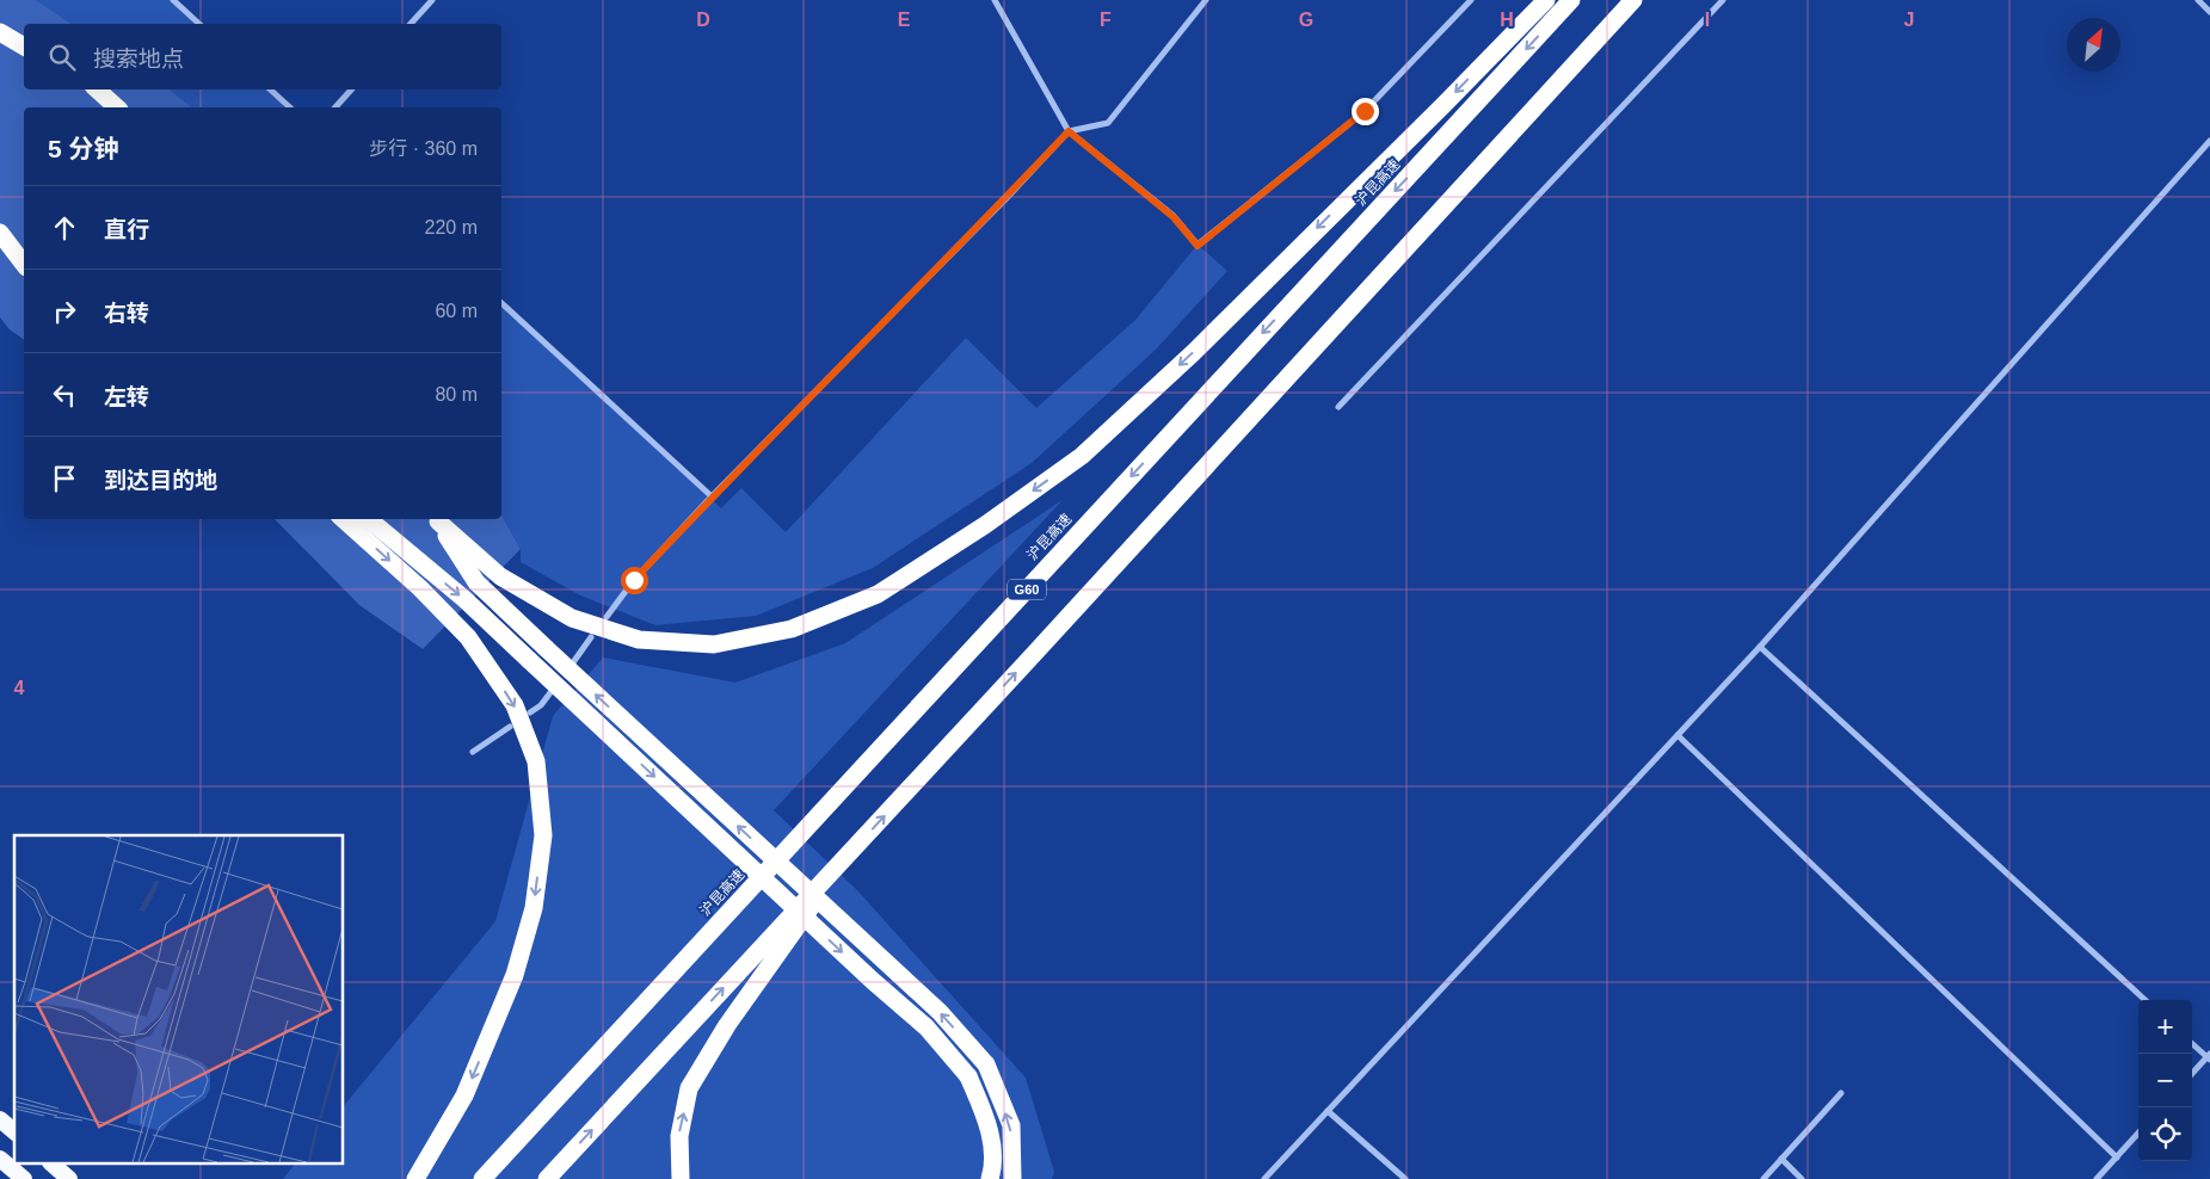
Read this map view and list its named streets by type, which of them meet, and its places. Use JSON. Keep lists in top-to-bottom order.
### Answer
{
  "streets": {
    "highway": ["沪昆高速", "G60"]
  },
  "north": "top right",
  "page": {
    "search": "搜索地点",
    "heading": ["5 分钟", "步行 · 360 m"],
    "list": [
      ["直行", "220 m"],
      ["右转", "60 m"],
      ["左转", "80 m"],
      "到达目的地"
    ],
    "map_buttons": ["+", "−"]
  },
  "grid": {
    "columns": [
      "D",
      "E",
      "F",
      "G",
      "H",
      "I",
      "J"
    ],
    "rows": ["4"]
  }
}
